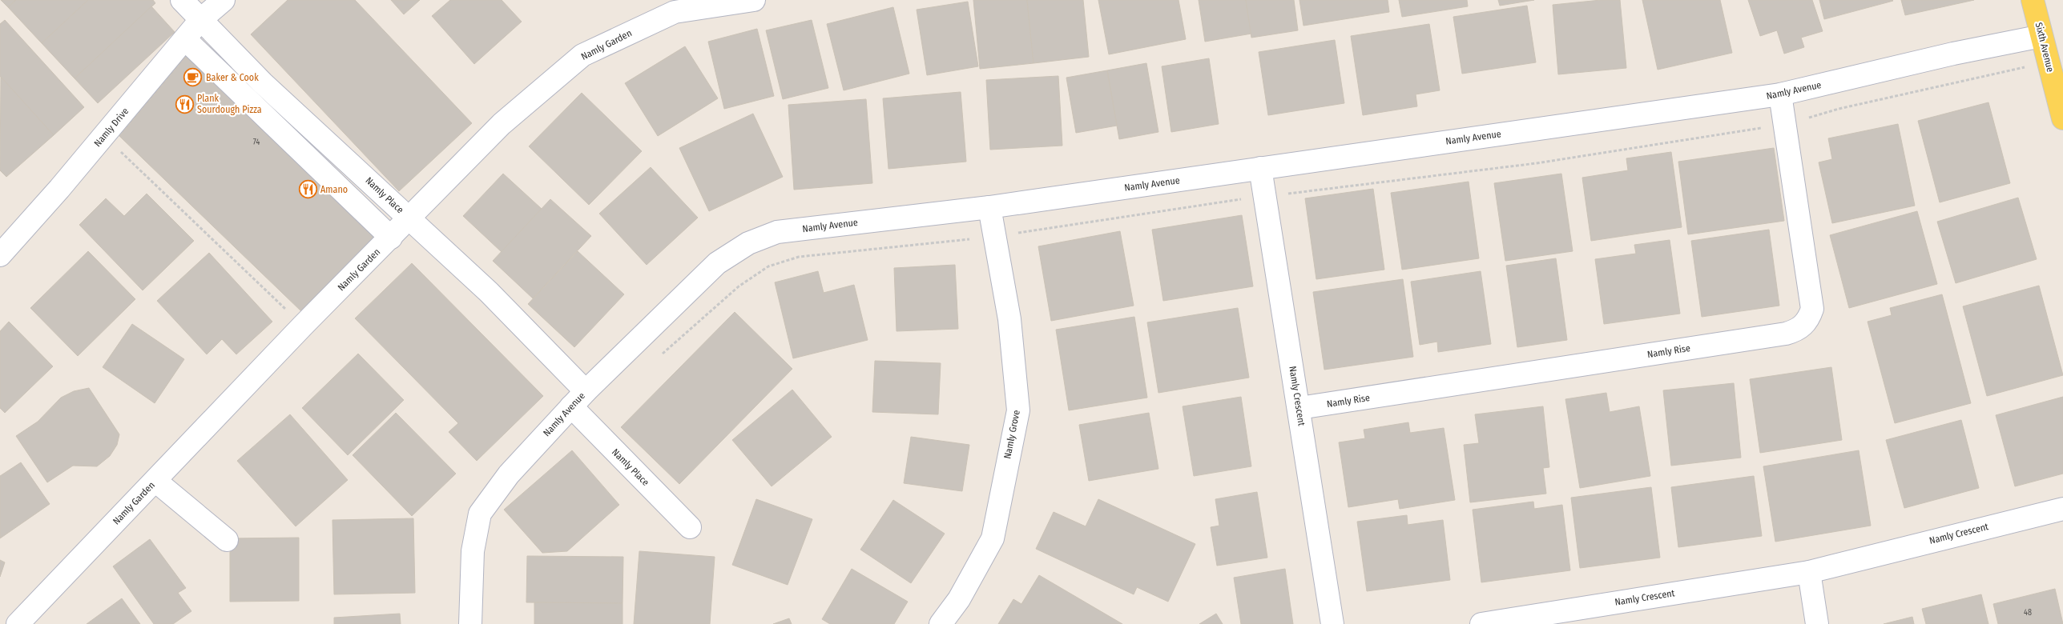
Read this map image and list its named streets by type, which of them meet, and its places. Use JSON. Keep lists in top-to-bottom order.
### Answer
{
  "streets": {
    "main road": ["Sixth Avenue"],
    "street": [
      "Namly Garden",
      "Namly Avenue",
      "Namly Drive",
      "Namly Place",
      "Namly Rise",
      "Namly Crescent",
      "Namly Grove"
    ]
  },
  "crossings": [
    ["Namly Garden", "Namly Place"],
    ["Sixth Avenue", "Namly Avenue"],
    ["Namly Avenue", "Namly Place"],
    ["Namly Avenue", "Namly Rise"],
    ["Namly Avenue", "Namly Crescent"],
    ["Namly Avenue", "Namly Grove"],
    ["Namly Drive", "Namly Place"],
    ["Namly Rise", "Namly Crescent"]
  ],
  "places": {
    "cafe": ["Baker & Cook"],
    "restaurant": ["Plank Sourdough Pizza", "Amano"]
  },
  "house_numbers": ["74", "48"]
}
